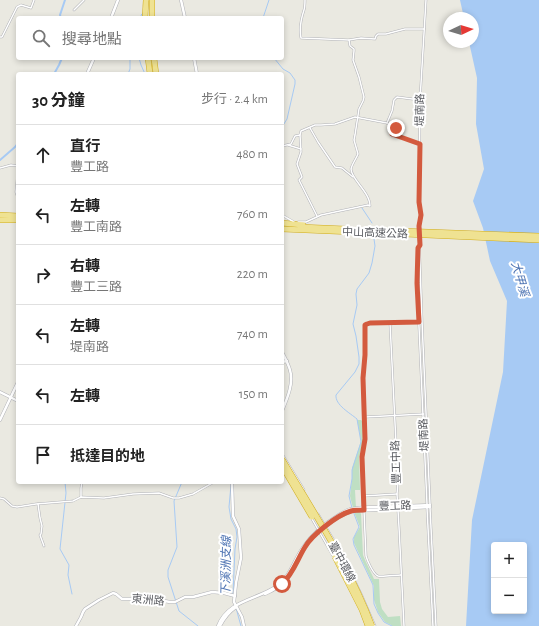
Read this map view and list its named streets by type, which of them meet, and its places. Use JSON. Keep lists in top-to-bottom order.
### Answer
{
  "streets": {
    "highway": ["中山高速公路", "臺中環線"],
    "street": [
      "堤南路",
      "豐工中路",
      "豐工路",
      "東洲路"
    ]
  },
  "crossings": [
    ["堤南路", "豐工路"],
    ["豐工中路", "豐工路"]
  ],
  "water": ["大甲溪", "下溪洲支線"],
  "north": "right",
  "page": {
    "search": "搜尋地點",
    "heading": ["30 分鐘", "步行 · 2.4 km"],
    "list": [
      ["直行", "豐工路", "480 m"],
      ["左轉", "豐工南路", "760 m"],
      ["右轉", "豐工三路", "220 m"],
      ["左轉", "堤南路", "740 m"],
      ["左轉", "150 m"],
      "抵達目的地"
    ],
    "map_buttons": ["+", "−"]
  }
}
